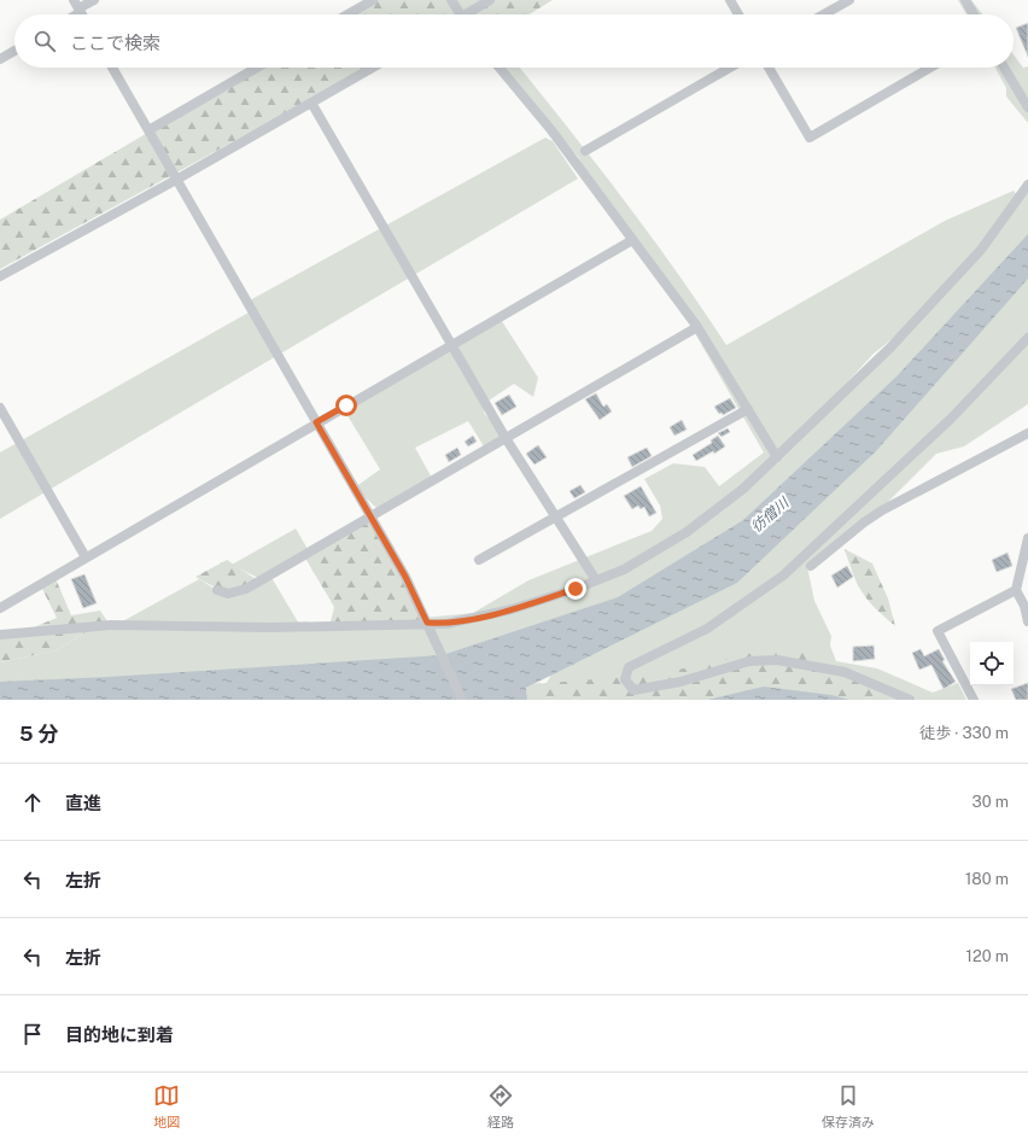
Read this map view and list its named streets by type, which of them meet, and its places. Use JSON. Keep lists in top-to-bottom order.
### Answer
{
  "water": ["彷僧川"],
  "page": {
    "search": "ここで検索",
    "heading": ["5 分", "徒歩 · 330 m"],
    "list": [
      ["直進", "30 m"],
      ["左折", "180 m"],
      ["左折", "120 m"],
      "目的地に到着"
    ],
    "nav": ["地図", "経路", "保存済み"]
  }
}
